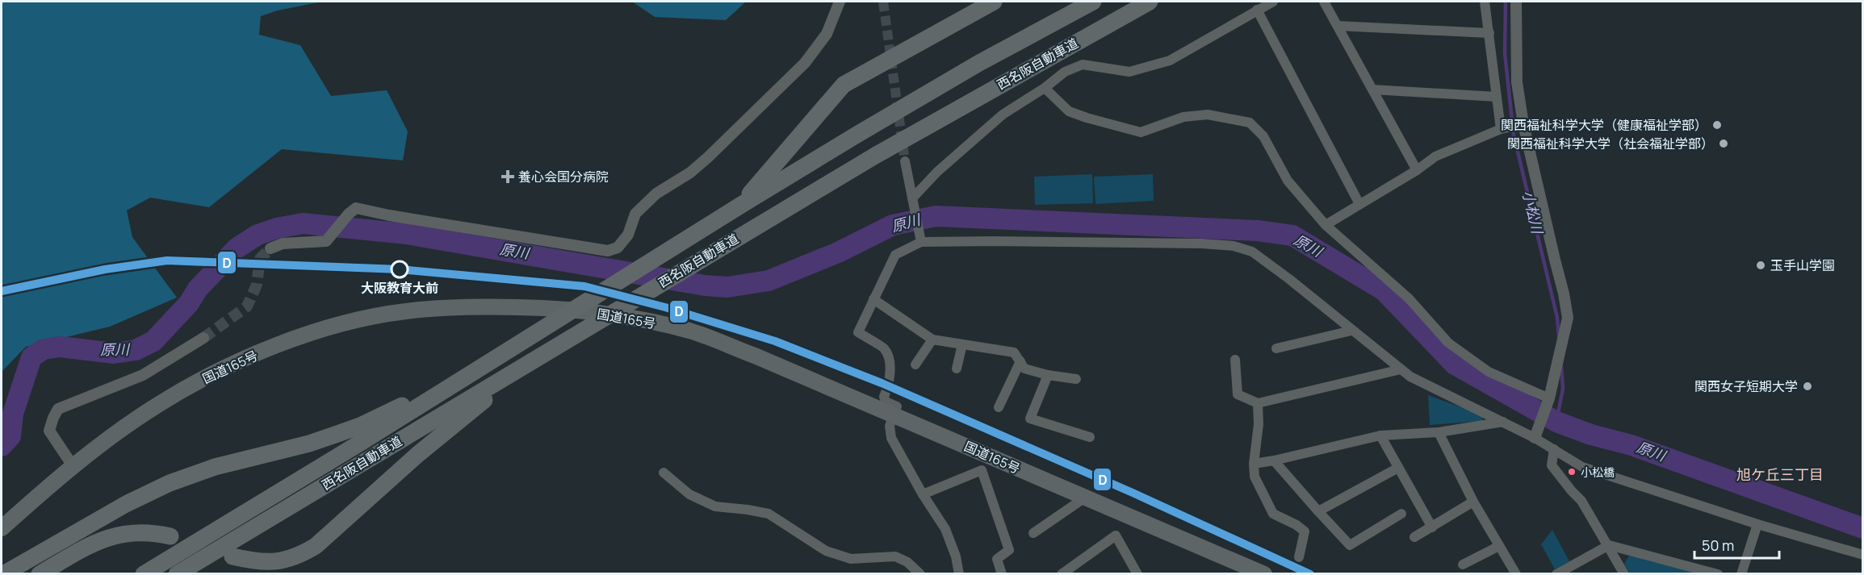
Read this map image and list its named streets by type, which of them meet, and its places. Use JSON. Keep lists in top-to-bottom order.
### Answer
{
  "streets": {
    "highway": ["西名阪自動車道", "国道165号"]
  },
  "districts": ["旭ケ丘三丁目"],
  "water": ["小松川", "原川"],
  "places": {
    "other": [
      "関西福祉科学大学（健康福祉学部）",
      "関西福祉科学大学（社会福祉学部）",
      "玉手山学園",
      "大阪教育大前",
      "関西女子短期大学",
      "小松橋"
    ],
    "health": ["養心会国分病院"]
  },
  "lines": ["transit line D"],
  "scale_bar": "50 m"
}
